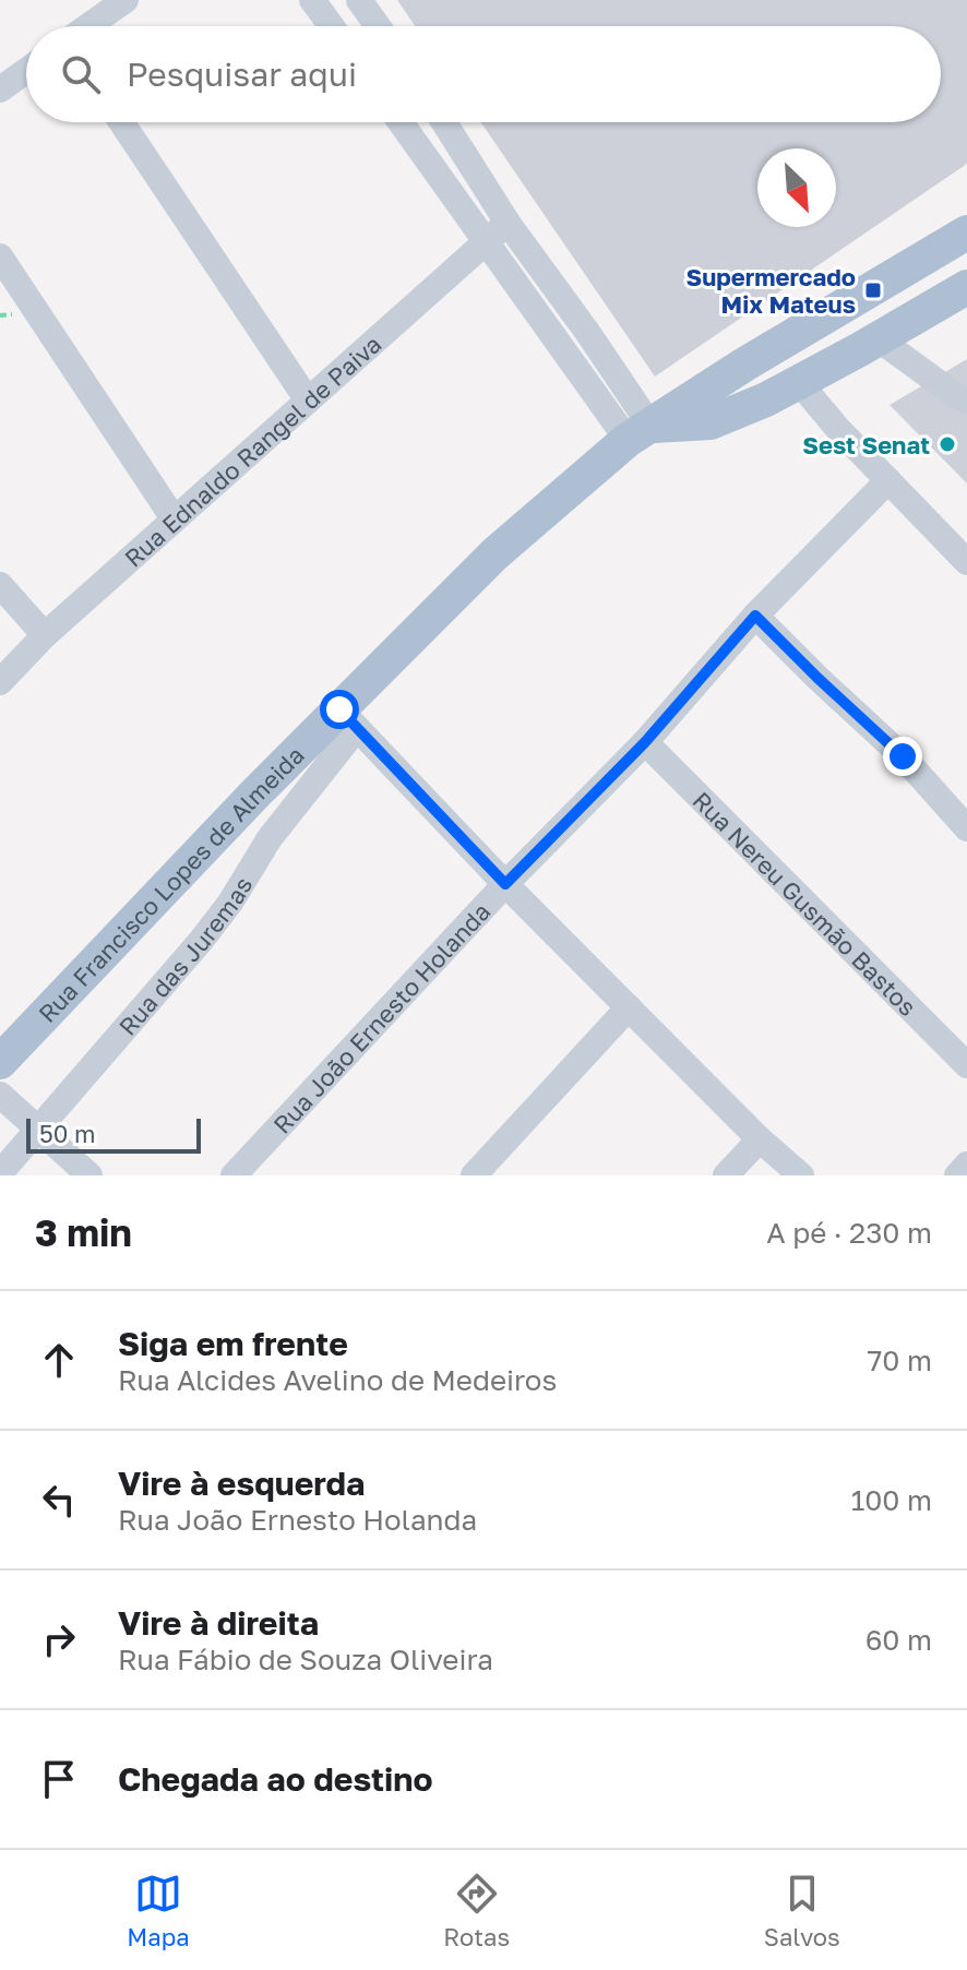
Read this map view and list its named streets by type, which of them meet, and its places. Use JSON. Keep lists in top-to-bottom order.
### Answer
{
  "streets": {
    "main road": ["Rua Francisco Lopes de Almeida"],
    "street": [
      "Rua Ednaldo Rangel de Paiva",
      "Rua Nereu Gusmão Bastos",
      "Rua das Juremas",
      "Rua João Ernesto Holanda"
    ]
  },
  "crossings": [
    ["Rua Francisco Lopes de Almeida", "Rua das Juremas"],
    ["Rua Nereu Gusmão Bastos", "Rua João Ernesto Holanda"]
  ],
  "places": {
    "transit": ["Supermercado Mix Mateus"],
    "other": ["Sest Senat"]
  },
  "scale_bar": "50 m",
  "north": "bottom right",
  "page": {
    "search": "Pesquisar aqui",
    "scale": "50 m",
    "heading": ["3 min", "A pé · 230 m"],
    "list": [
      ["Siga em frente", "Rua Alcides Avelino de Medeiros", "70 m"],
      ["Vire à esquerda", "Rua João Ernesto Holanda", "100 m"],
      ["Vire à direita", "Rua Fábio de Souza Oliveira", "60 m"],
      "Chegada ao destino"
    ],
    "nav": ["Mapa", "Rotas", "Salvos"]
  }
}
